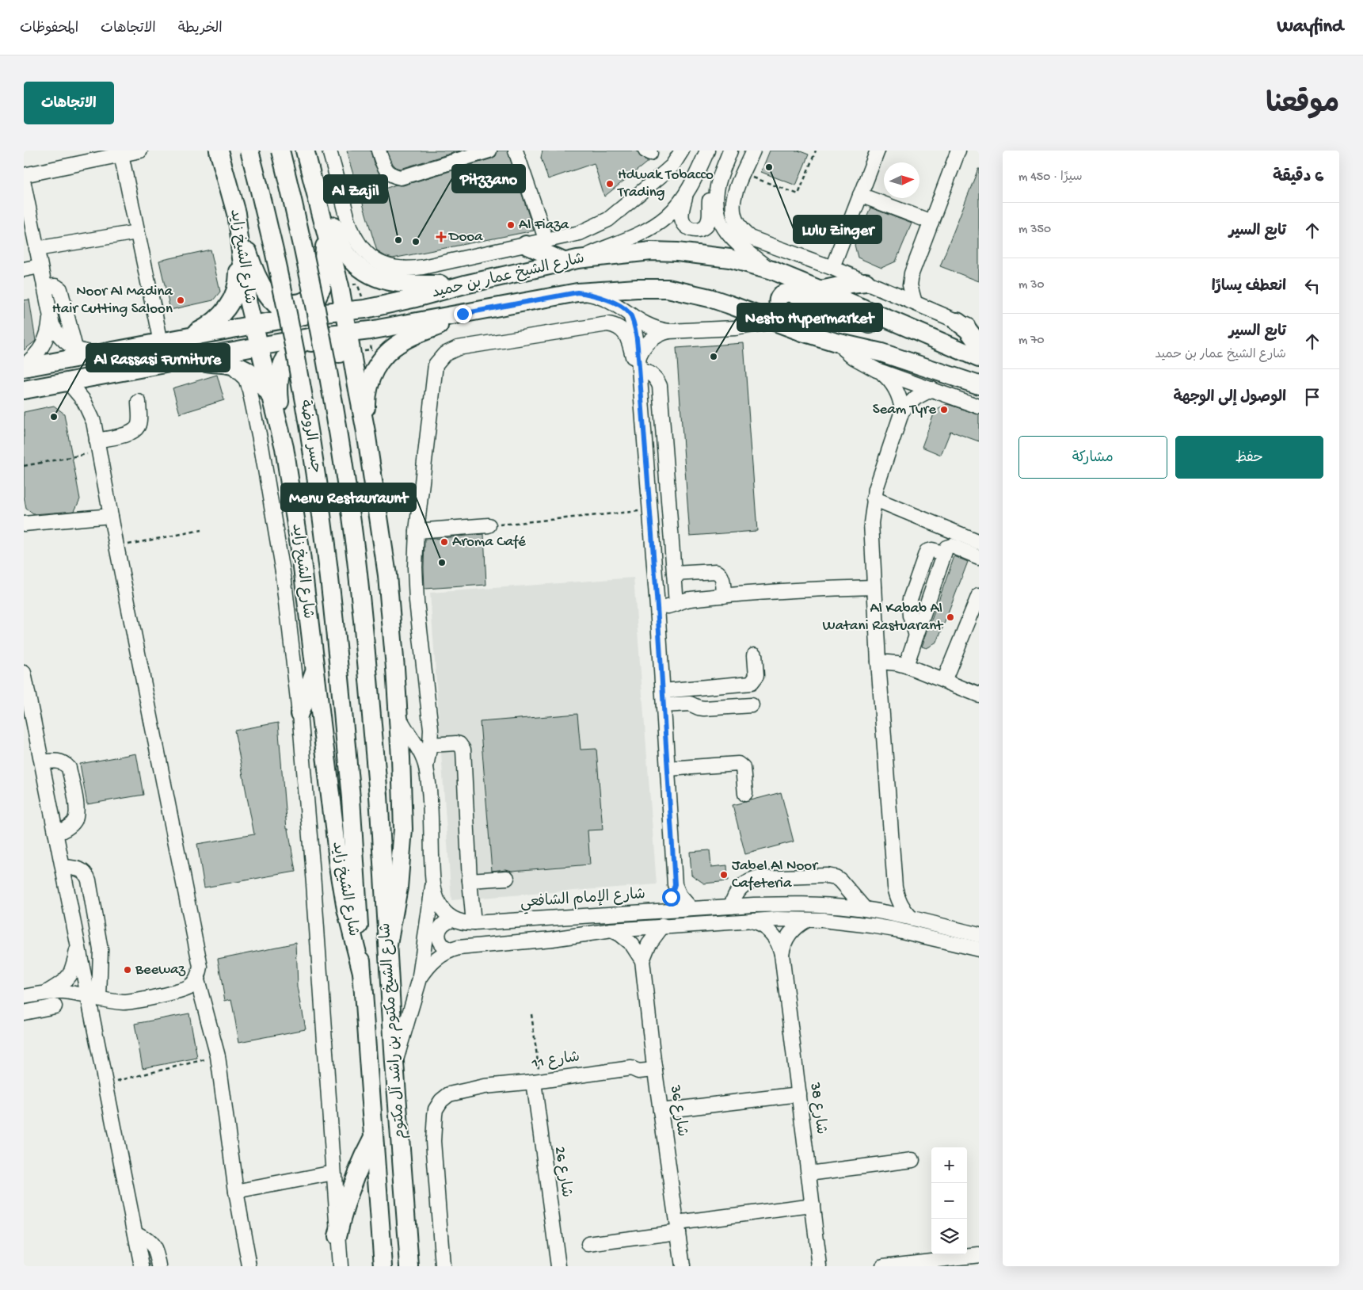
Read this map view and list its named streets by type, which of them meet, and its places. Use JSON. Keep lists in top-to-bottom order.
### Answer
{
  "streets": {
    "main road": [
      "شارع الشيخ زايد",
      "شارع الشيخ عمار بن حميد",
      "جسر الروضة",
      "شارع الشيخ مكتوم بن راشد آل مكتوم"
    ],
    "street": [
      "شارع الإمام الشافعي",
      "شارع 11",
      "شارع 38",
      "شارع 36",
      "شارع 26"
    ]
  },
  "crossings": [
    ["شارع الشيخ زايد", "شارع الشيخ عمار بن حميد"],
    ["شارع الشيخ زايد", "شارع الشيخ مكتوم بن راشد آل مكتوم"],
    ["جسر الروضة", "شارع الشيخ مكتوم بن راشد آل مكتوم"],
    ["شارع 11", "شارع 36"],
    ["شارع 11", "شارع 26"]
  ],
  "places": {
    "other": [
      "Lulu Zinger",
      "Hdwak Tobacco Trading",
      "Al Fiaza",
      "Al Zajil",
      "Pitzzano",
      "Noor Al Madina Hair Cutting Saloon",
      "Nesto Hypermarket",
      "Seam Tyre",
      "Al Rassasi Furniture",
      "Aroma Café",
      "Menu Restauraunt",
      "Al Kabab Al Watani Rastuarant",
      "Jabel Al Noor Cafeteria",
      "Beewaz"
    ],
    "health": ["Dooa"]
  },
  "north": "right",
  "page": {
    "header": "Wayfind",
    "nav": ["الخريطة", "الاتجاهات", "المحفوظات"],
    "title": "موقعنا",
    "buttons": [
      "الاتجاهات",
      ["حفظ", "مشاركة"]
    ],
    "heading": ["6 دقيقة", "سيرًا · 450 m"],
    "list": [
      ["تابع السير", "350 m"],
      ["انعطف يسارًا", "30 m"],
      ["تابع السير", "شارع الشيخ عمار بن حميد", "70 m"],
      "الوصول إلى الوجهة"
    ],
    "map_buttons": ["+", "−"]
  }
}
